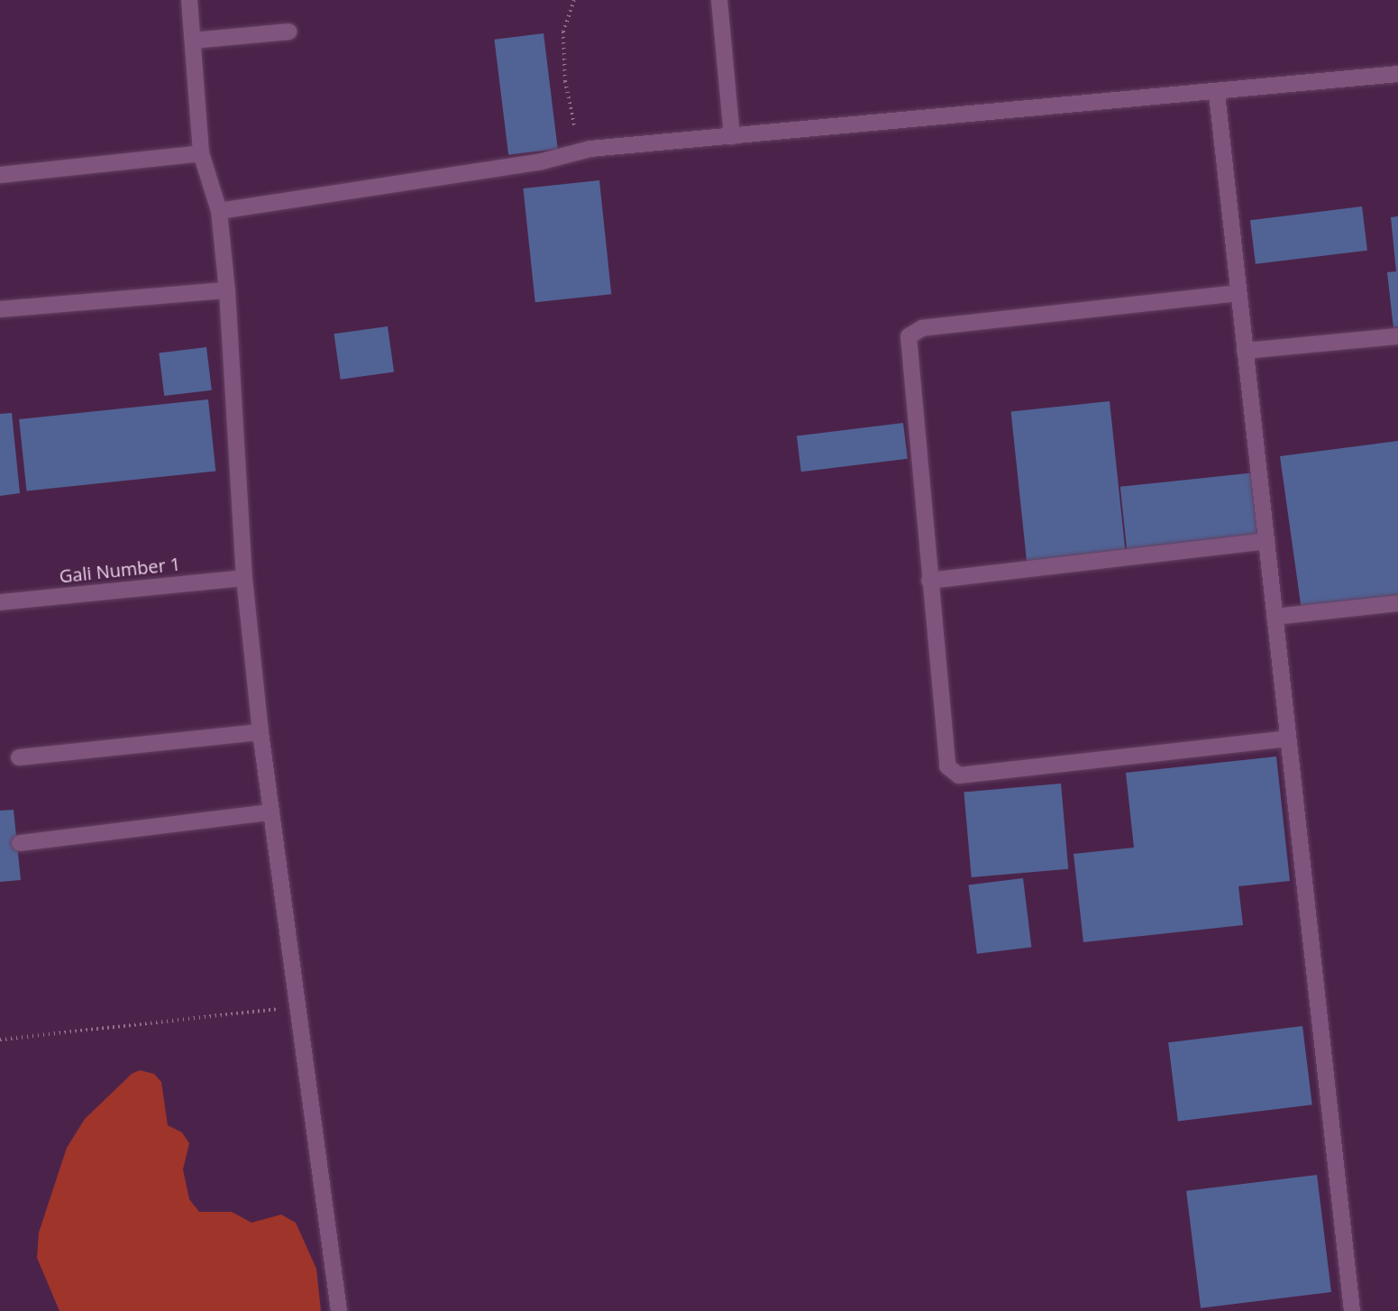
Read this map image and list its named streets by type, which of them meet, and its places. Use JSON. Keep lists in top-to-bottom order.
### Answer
{
  "streets": {
    "street": ["Gali Number 1"]
  }
}
